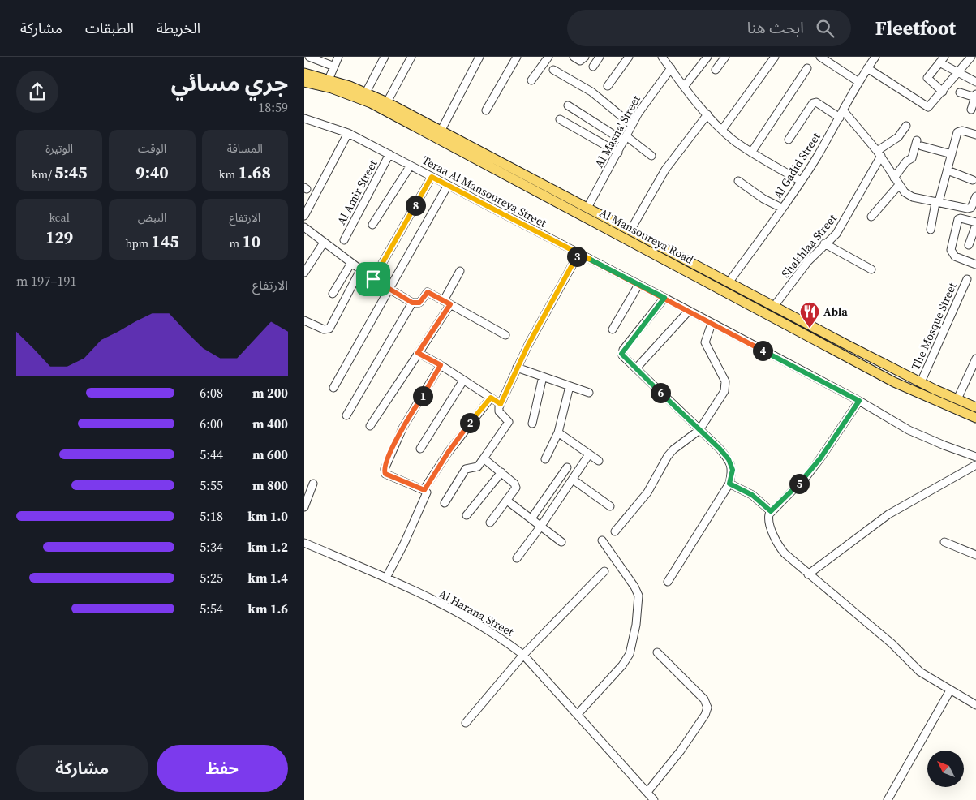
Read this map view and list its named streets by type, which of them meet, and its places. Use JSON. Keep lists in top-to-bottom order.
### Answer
{
  "streets": {
    "main road": ["Al Mansoureya Road"],
    "street": [
      "Al Masna' Street",
      "Al Gadid Street",
      "Teraa Al Mansoureya Street",
      "Al Amir Street",
      "Shakhlaa Street",
      "The Mosque Street",
      "Al Harana Street"
    ]
  },
  "crossings": [
    ["Al Masna' Street", "Al Mansoureya Road"],
    ["Al Gadid Street", "Al Mansoureya Road"],
    ["Teraa Al Mansoureya Street", "Al Amir Street"],
    ["Al Mansoureya Road", "Shakhlaa Street"],
    ["Al Mansoureya Road", "The Mosque Street"]
  ],
  "places": {
    "restaurant": ["Abla"]
  },
  "north": "top left",
  "page": {
    "header": "Fleetfoot",
    "search": "ابحث هنا",
    "nav": ["الخريطة", "الطبقات", "مشاركة"],
    "heading": ["جري مسائي", "18:59"],
    "stats": [
      ["المسافة", "1.68 km"],
      ["الوقت", "9:40"],
      ["الوتيرة", "5:45 /km"],
      ["الارتفاع", "10 m"],
      ["النبض", "145 bpm"],
      ["kcal", "129"]
    ],
    "pins": [
      "8",
      "3",
      "4",
      "6",
      "1",
      "2",
      "5"
    ],
    "chart": ["الارتفاع", "191–197 m"],
    "list": [
      {
        "name": "200 m",
        "note": "6:08"
      },
      {
        "name": "400 m",
        "note": "6:00"
      },
      {
        "name": "600 m",
        "note": "5:44"
      },
      {
        "name": "800 m",
        "note": "5:55"
      },
      {
        "name": "1.0 km",
        "note": "5:18"
      },
      {
        "name": "1.2 km",
        "note": "5:34"
      },
      {
        "name": "1.4 km",
        "note": "5:25"
      },
      {
        "name": "1.6 km",
        "note": "5:54"
      }
    ],
    "buttons": ["حفظ", "مشاركة"]
  }
}
